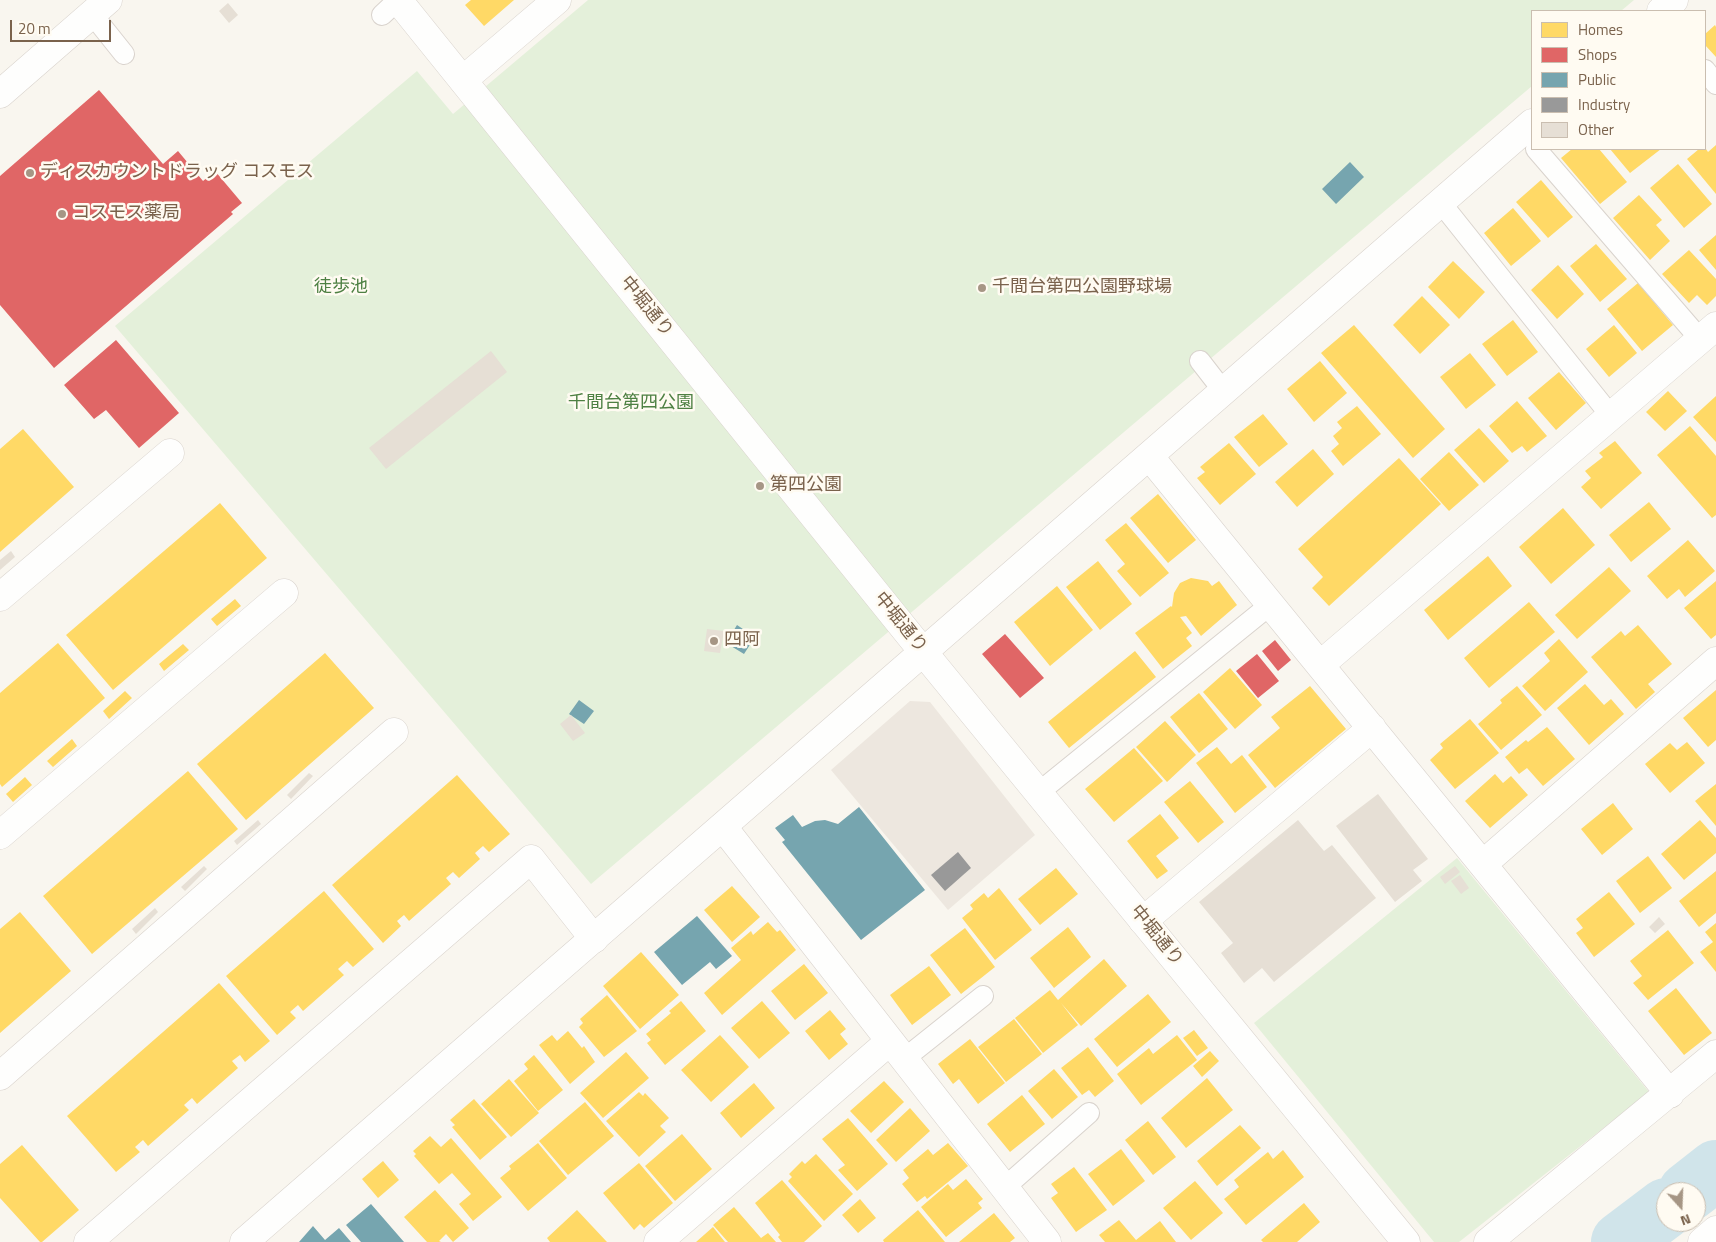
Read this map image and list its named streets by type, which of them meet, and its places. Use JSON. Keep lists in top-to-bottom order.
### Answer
{
  "streets": {
    "street": ["中堀通り"]
  },
  "parks": ["徒歩池", "千間台第四公園"],
  "places": [
    "ディスカウントドラッグ コスモス",
    "コスモス薬局",
    "千間台第四公園野球場",
    "第四公園",
    "四阿"
  ],
  "legend": [
    "Homes",
    "Shops",
    "Public",
    "Industry",
    "Other"
  ],
  "scale_bar": "20 m",
  "north": "bottom"
}
